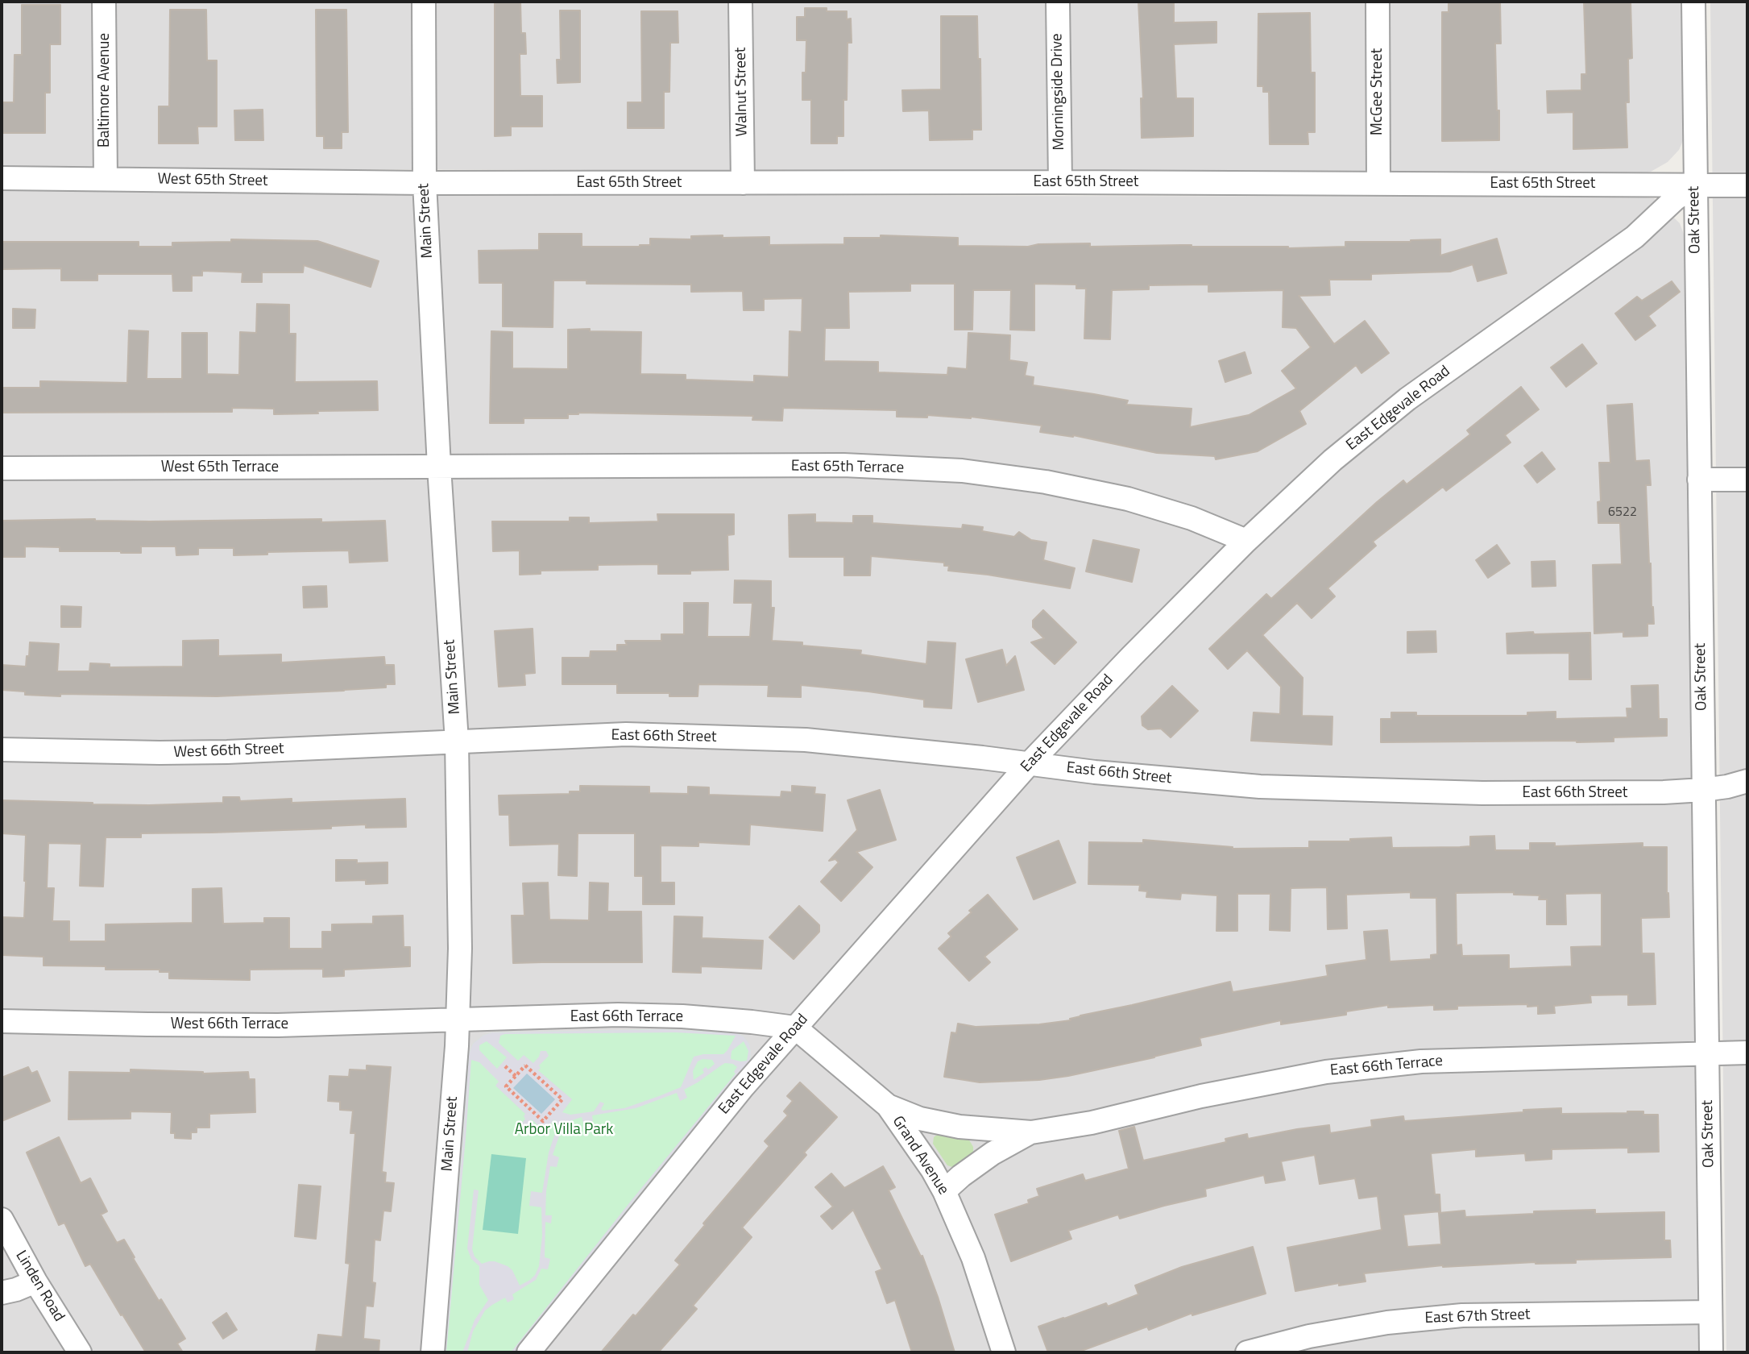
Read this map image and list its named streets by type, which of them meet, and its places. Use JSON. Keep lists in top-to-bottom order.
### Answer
{
  "streets": {
    "street": [
      "Baltimore Avenue",
      "Walnut Street",
      "Morningside Drive",
      "McGee Street",
      "West 65th Street",
      "East 65th Street",
      "Oak Street",
      "Main Street",
      "East Edgevale Road",
      "West 65th Terrace",
      "East 65th Terrace",
      "East 66th Street",
      "West 66th Street",
      "East 66th Terrace",
      "West 66th Terrace",
      "Grand Avenue",
      "Linden Road",
      "East 67th Street"
    ]
  },
  "crossings": [
    ["Baltimore Avenue", "West 65th Street"],
    ["Walnut Street", "East 65th Street"],
    ["Morningside Drive", "East 65th Street"],
    ["McGee Street", "East 65th Street"],
    ["West 65th Street", "East 65th Street"],
    ["West 65th Street", "Main Street"],
    ["East 65th Street", "Oak Street"],
    ["East 65th Street", "Main Street"],
    ["East 65th Street", "East Edgevale Road"],
    ["Oak Street", "East Edgevale Road"],
    ["Oak Street", "East 66th Street"],
    ["Oak Street", "East 66th Terrace"],
    ["Oak Street", "East 67th Street"],
    ["Main Street", "West 65th Terrace"],
    ["Main Street", "East 65th Terrace"],
    ["Main Street", "East 66th Street"],
    ["Main Street", "West 66th Street"],
    ["Main Street", "East 66th Terrace"],
    ["Main Street", "West 66th Terrace"],
    ["East Edgevale Road", "East 65th Terrace"],
    ["East Edgevale Road", "East 66th Street"],
    ["East Edgevale Road", "East 66th Terrace"],
    ["East Edgevale Road", "Grand Avenue"],
    ["West 65th Terrace", "East 65th Terrace"],
    ["East 66th Street", "West 66th Street"],
    ["East 66th Terrace", "West 66th Terrace"],
    ["East 66th Terrace", "Grand Avenue"]
  ],
  "parks": ["Arbor Villa Park"],
  "house_numbers": ["6522"]
}
